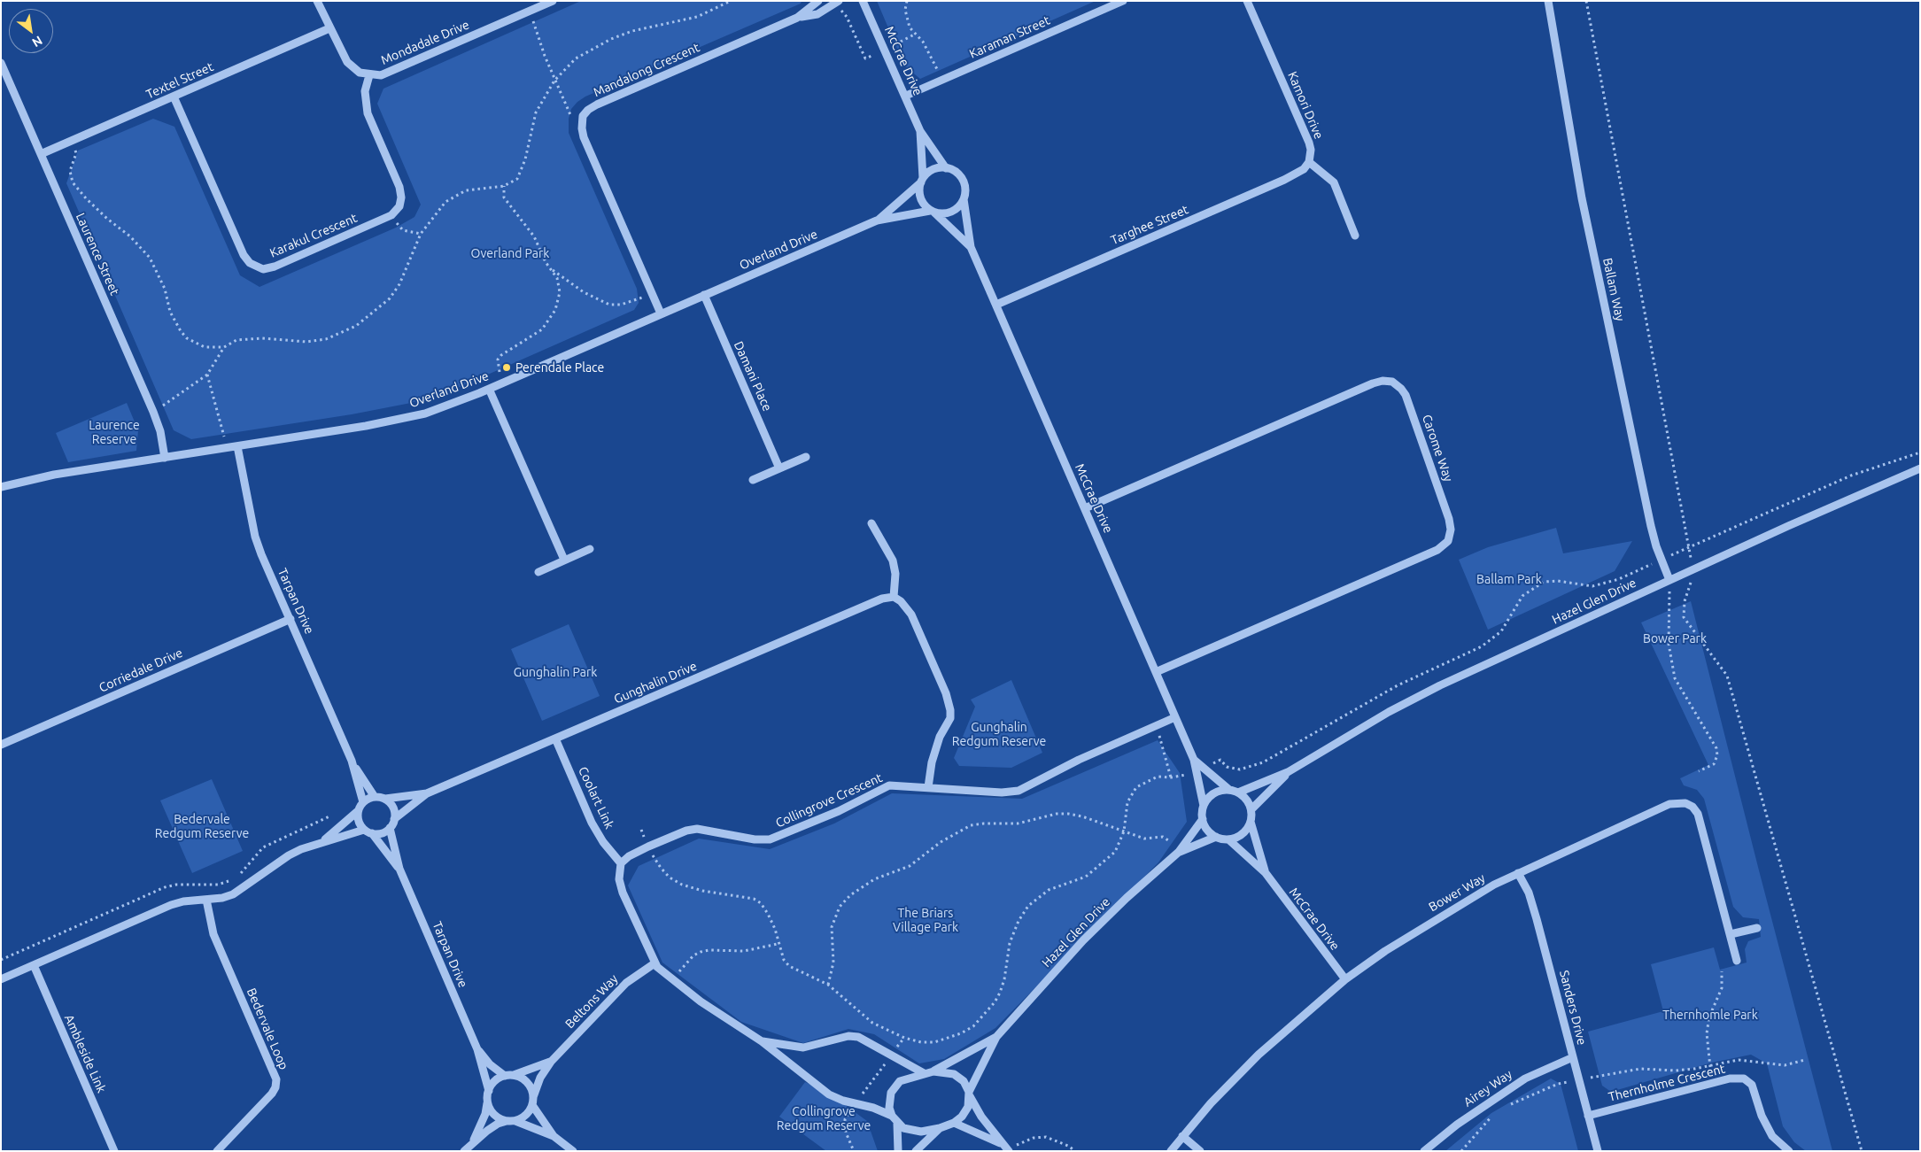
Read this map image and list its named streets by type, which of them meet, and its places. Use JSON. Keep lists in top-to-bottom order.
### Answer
{
  "streets": {
    "street": [
      "Karaman Street",
      "Mondadale Drive",
      "McCrae Drive",
      "Mandalong Crescent",
      "Textel Street",
      "Kamori Drive",
      "Targhee Street",
      "Karakul Crescent",
      "Overland Drive",
      "Laurence Street",
      "Ballam Way",
      "Damani Place",
      "Carome Way",
      "Tarpan Drive",
      "Hazel Glen Drive",
      "Corriedale Drive",
      "Gunghalin Drive",
      "Coolart Link",
      "Collingrove Crescent",
      "Bower Way",
      "Beltons Way",
      "Sanders Drive",
      "Bedervale Loop",
      "Ambleside Link",
      "Thernholme Crescent",
      "Airey Way"
    ]
  },
  "crossings": [
    ["Karaman Street", "McCrae Drive"],
    ["Mondadale Drive", "Textel Street"],
    ["McCrae Drive", "Targhee Street"],
    ["McCrae Drive", "Overland Drive"],
    ["McCrae Drive", "Carome Way"],
    ["McCrae Drive", "Hazel Glen Drive"],
    ["McCrae Drive", "Collingrove Crescent"],
    ["McCrae Drive", "Bower Way"],
    ["Textel Street", "Karakul Crescent"],
    ["Textel Street", "Laurence Street"],
    ["Kamori Drive", "Targhee Street"],
    ["Overland Drive", "Laurence Street"],
    ["Overland Drive", "Damani Place"],
    ["Overland Drive", "Tarpan Drive"],
    ["Ballam Way", "Hazel Glen Drive"],
    ["Tarpan Drive", "Corriedale Drive"],
    ["Tarpan Drive", "Gunghalin Drive"],
    ["Tarpan Drive", "Beltons Way"],
    ["Gunghalin Drive", "Coolart Link"],
    ["Coolart Link", "Collingrove Crescent"],
    ["Bower Way", "Sanders Drive"],
    ["Sanders Drive", "Thernholme Crescent"],
    ["Sanders Drive", "Airey Way"]
  ],
  "parks": [
    "Overland Park",
    "Laurence Reserve",
    "Ballam Park",
    "Bower Park",
    "Gunghalin Park",
    "Gunghalin Redgum Reserve",
    "Bedervale Redgum Reserve",
    "The Briars Village Park",
    "Thernhomle Park",
    "Collingrove Redgum Reserve"
  ],
  "places": ["Perendale Place"],
  "north": "bottom right"
}
